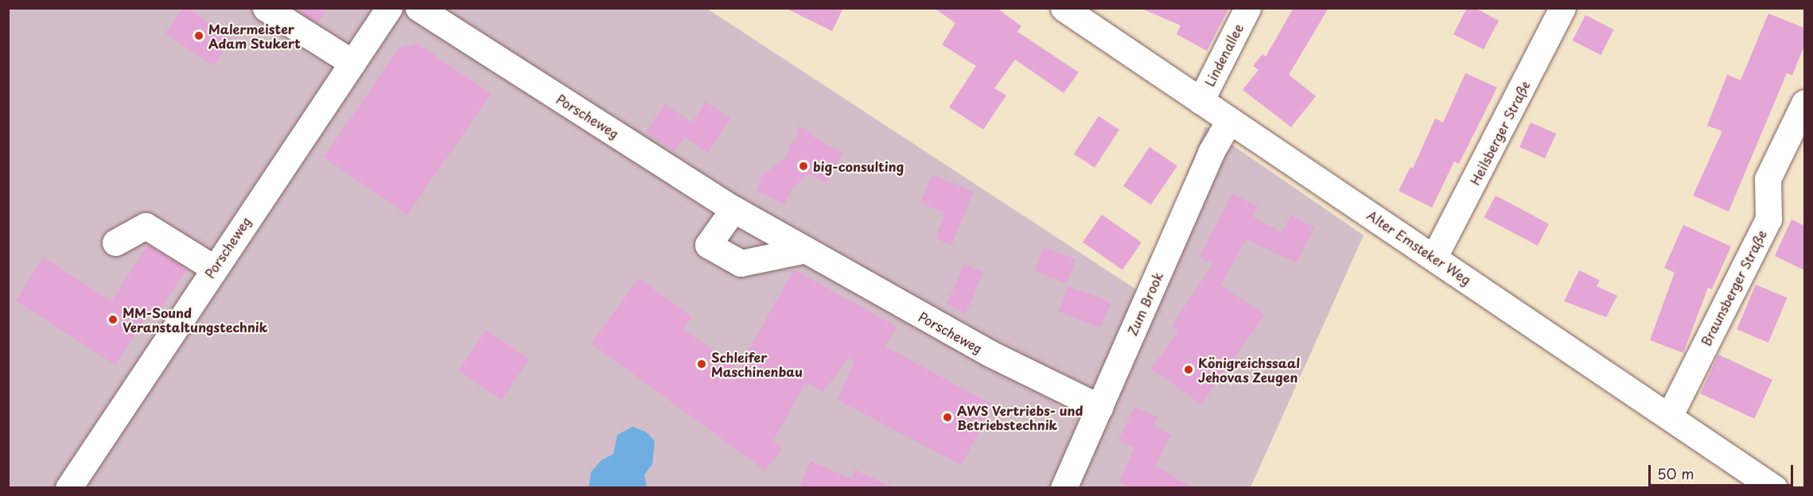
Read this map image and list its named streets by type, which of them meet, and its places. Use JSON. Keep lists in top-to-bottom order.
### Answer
{
  "streets": {
    "street": [
      "Lindenallee",
      "Porscheweg",
      "Heilsberger Straße",
      "Alter Emsteker Weg",
      "Braunsberger Straße",
      "Zum Brook"
    ]
  },
  "crossings": [
    ["Lindenallee", "Alter Emsteker Weg"],
    ["Porscheweg", "Zum Brook"],
    ["Heilsberger Straße", "Alter Emsteker Weg"],
    ["Alter Emsteker Weg", "Braunsberger Straße"],
    ["Alter Emsteker Weg", "Zum Brook"]
  ],
  "places": [
    "Malermeister Adam Stukert",
    "big-consulting",
    "MM-Sound Veranstaltungstechnik",
    "Schleifer Maschinenbau",
    "Königreichssaal Jehovas Zeugen",
    "AWS Vertriebs- und Betriebstechnik"
  ],
  "scale_bar": "50 m"
}
